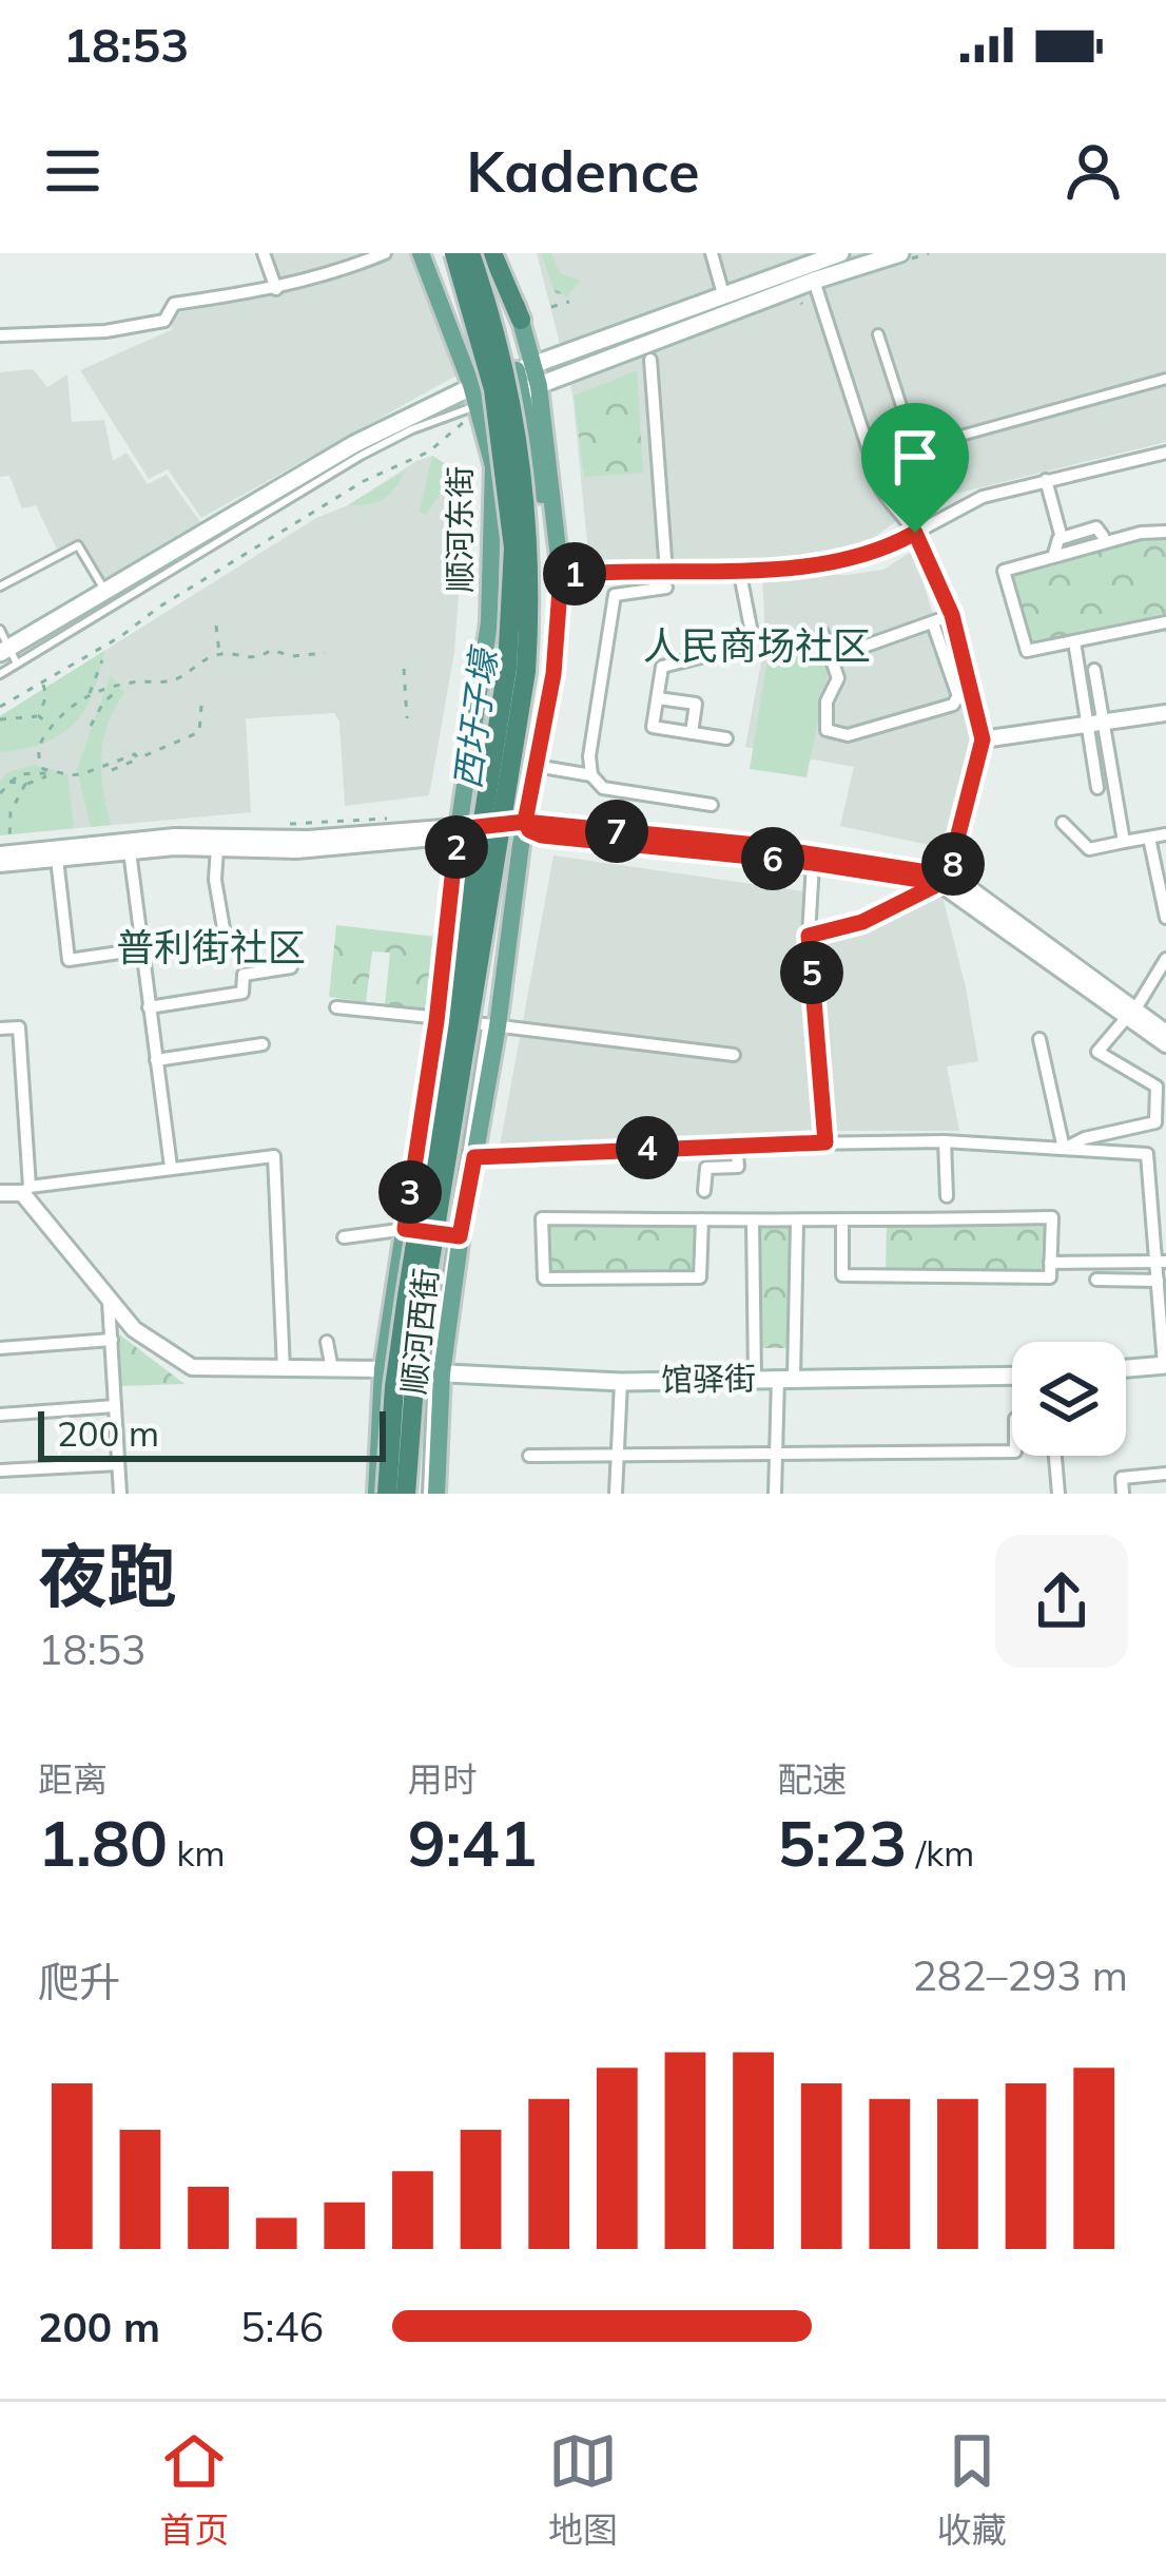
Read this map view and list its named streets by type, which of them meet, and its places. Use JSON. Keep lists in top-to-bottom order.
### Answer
{
  "streets": {
    "main road": ["顺河东街", "顺河西街", "馆驿街"]
  },
  "crossings": [
    ["顺河东街", "馆驿街"],
    ["顺河西街", "馆驿街"]
  ],
  "districts": ["人民商场社区", "普利街社区"],
  "water": ["西圩子壕"],
  "scale_bar": "200 m",
  "page": {
    "status": "18:53",
    "header": "Kadence",
    "pins": [
      "1",
      "7",
      "2",
      "6",
      "8",
      "5",
      "4",
      "3"
    ],
    "scale": "200 m",
    "heading": ["夜跑", "18:53"],
    "stats": [
      ["距离", "1.80 km"],
      ["用时", "9:41"],
      ["配速", "5:23 /km"]
    ],
    "chart": ["爬升", "282–293 m"],
    "list": [
      {
        "name": "200 m",
        "note": "5:46"
      }
    ],
    "tabs": ["首页", "地图", "收藏"]
  }
}
